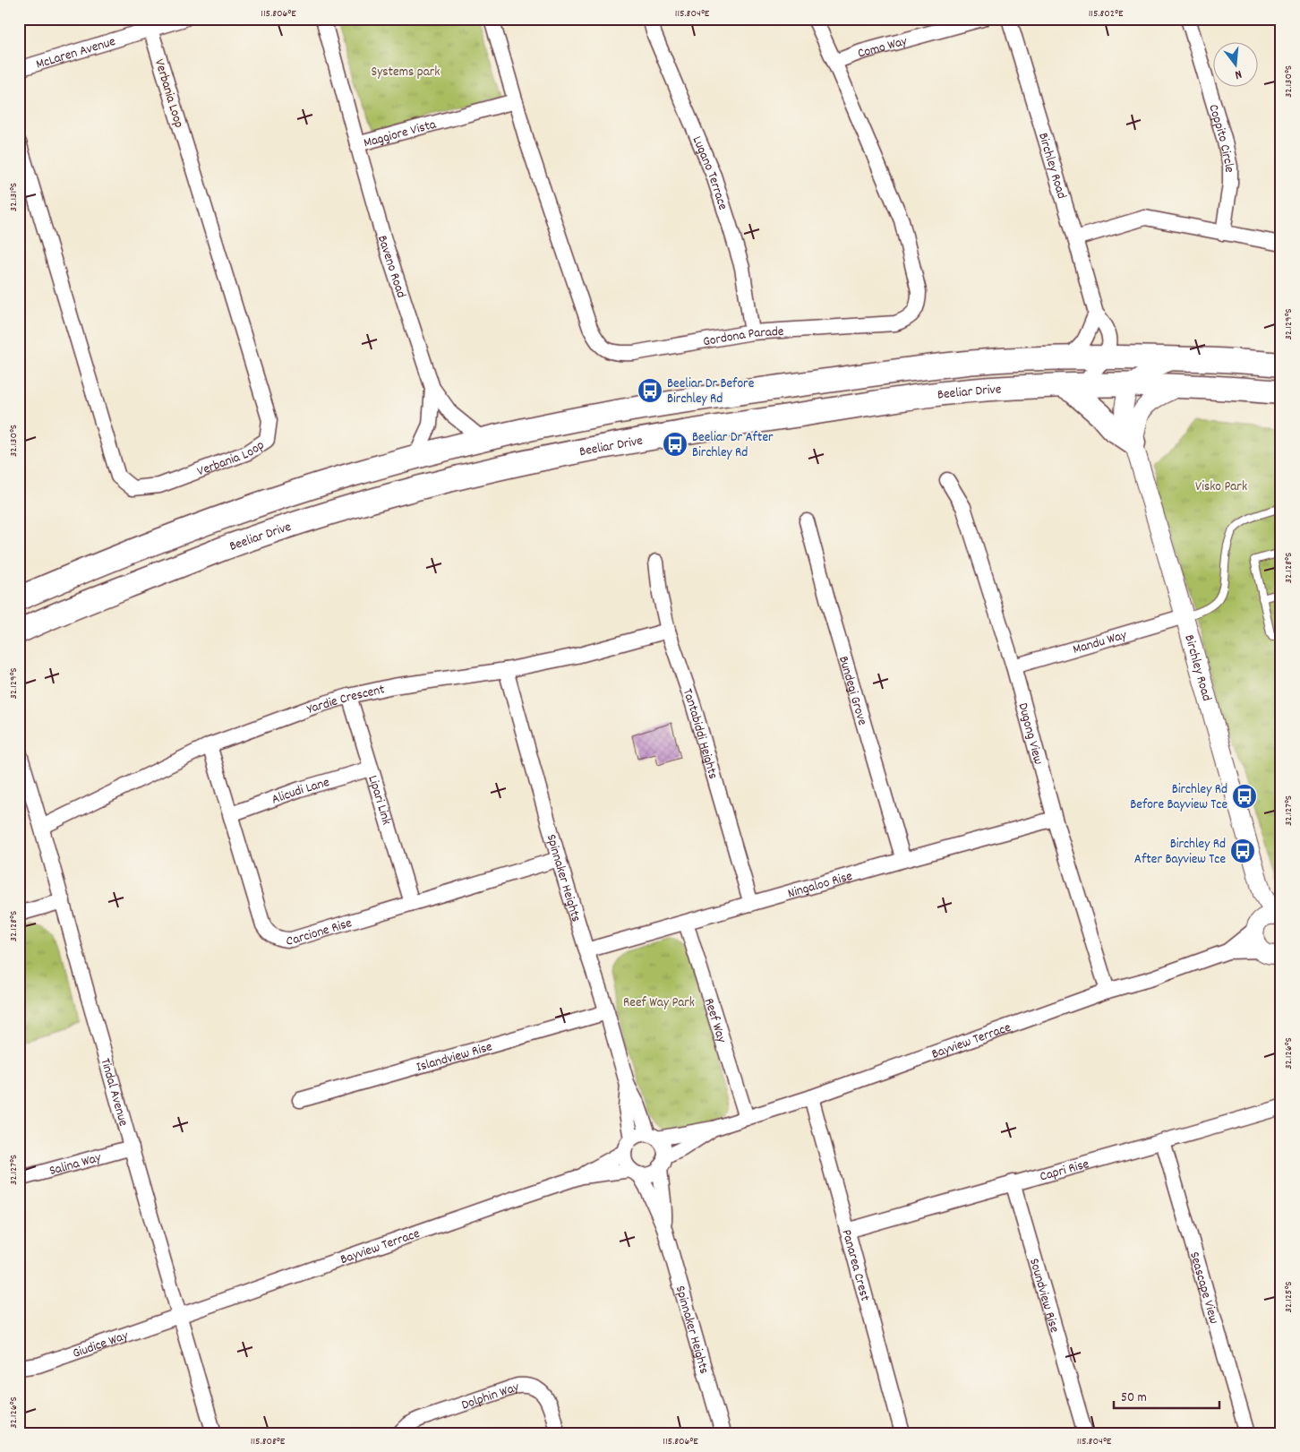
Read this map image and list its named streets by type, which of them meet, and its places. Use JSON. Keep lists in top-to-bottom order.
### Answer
{
  "streets": {
    "highway": ["Beeliar Drive"],
    "street": [
      "Como Way",
      "McLaren Avenue",
      "Verbania Loop",
      "Maggiore Vista",
      "Coppito Circle",
      "Birchley Road",
      "Lugano Terrace",
      "Baveno Road",
      "Gordona Parade",
      "Mandu Way",
      "Bundegi Grove",
      "Yardie Crescent",
      "Tantabiddi Heights",
      "Dugong View",
      "Alicudi Lane",
      "Lipari Link",
      "Spinnaker Heights",
      "Ningaloo Rise",
      "Carcione Rise",
      "Reef Way",
      "Bayview Terrace",
      "Islandview Rise",
      "Tindal Avenue",
      "Salina Way",
      "Capri Rise",
      "Panarea Crest",
      "Seascape View",
      "Soundview Rise",
      "Giudice Way",
      "Dolphin Way"
    ]
  },
  "crossings": [
    ["Como Way", "Gordona Parade"],
    ["McLaren Avenue", "Verbania Loop"],
    ["Maggiore Vista", "Baveno Road"],
    ["Maggiore Vista", "Gordona Parade"],
    ["Birchley Road", "Beeliar Drive"],
    ["Birchley Road", "Mandu Way"],
    ["Birchley Road", "Bayview Terrace"],
    ["Lugano Terrace", "Gordona Parade"],
    ["Baveno Road", "Beeliar Drive"],
    ["Mandu Way", "Dugong View"],
    ["Bundegi Grove", "Ningaloo Rise"],
    ["Yardie Crescent", "Tantabiddi Heights"],
    ["Yardie Crescent", "Lipari Link"],
    ["Yardie Crescent", "Spinnaker Heights"],
    ["Yardie Crescent", "Carcione Rise"],
    ["Yardie Crescent", "Tindal Avenue"],
    ["Tantabiddi Heights", "Ningaloo Rise"],
    ["Dugong View", "Ningaloo Rise"],
    ["Dugong View", "Bayview Terrace"],
    ["Alicudi Lane", "Lipari Link"],
    ["Alicudi Lane", "Carcione Rise"],
    ["Lipari Link", "Carcione Rise"],
    ["Spinnaker Heights", "Ningaloo Rise"],
    ["Spinnaker Heights", "Carcione Rise"],
    ["Spinnaker Heights", "Bayview Terrace"],
    ["Spinnaker Heights", "Islandview Rise"],
    ["Ningaloo Rise", "Reef Way"],
    ["Reef Way", "Bayview Terrace"],
    ["Bayview Terrace", "Tindal Avenue"],
    ["Bayview Terrace", "Panarea Crest"],
    ["Bayview Terrace", "Giudice Way"],
    ["Tindal Avenue", "Salina Way"],
    ["Tindal Avenue", "Giudice Way"],
    ["Capri Rise", "Panarea Crest"],
    ["Capri Rise", "Seascape View"],
    ["Capri Rise", "Soundview Rise"]
  ],
  "parks": ["Systems park", "Visko Park", "Reef Way Park"],
  "places": {
    "bus stop": [
      "Beeliar Dr Before Birchley Rd",
      "Beeliar Dr After Birchley Rd",
      "Birchley Rd Before Bayview Tce",
      "Birchley Rd After Bayview Tce"
    ]
  },
  "scale_bar": "50 m",
  "north": "bottom",
  "coordinates": [
    "115.806°E",
    "115.804°E",
    "115.802°E",
    "32.130°S",
    "32.131°S",
    "32.129°S",
    "32.128°S",
    "32.127°S",
    "32.126°S",
    "32.125°S",
    "115.808°E"
  ]
}
